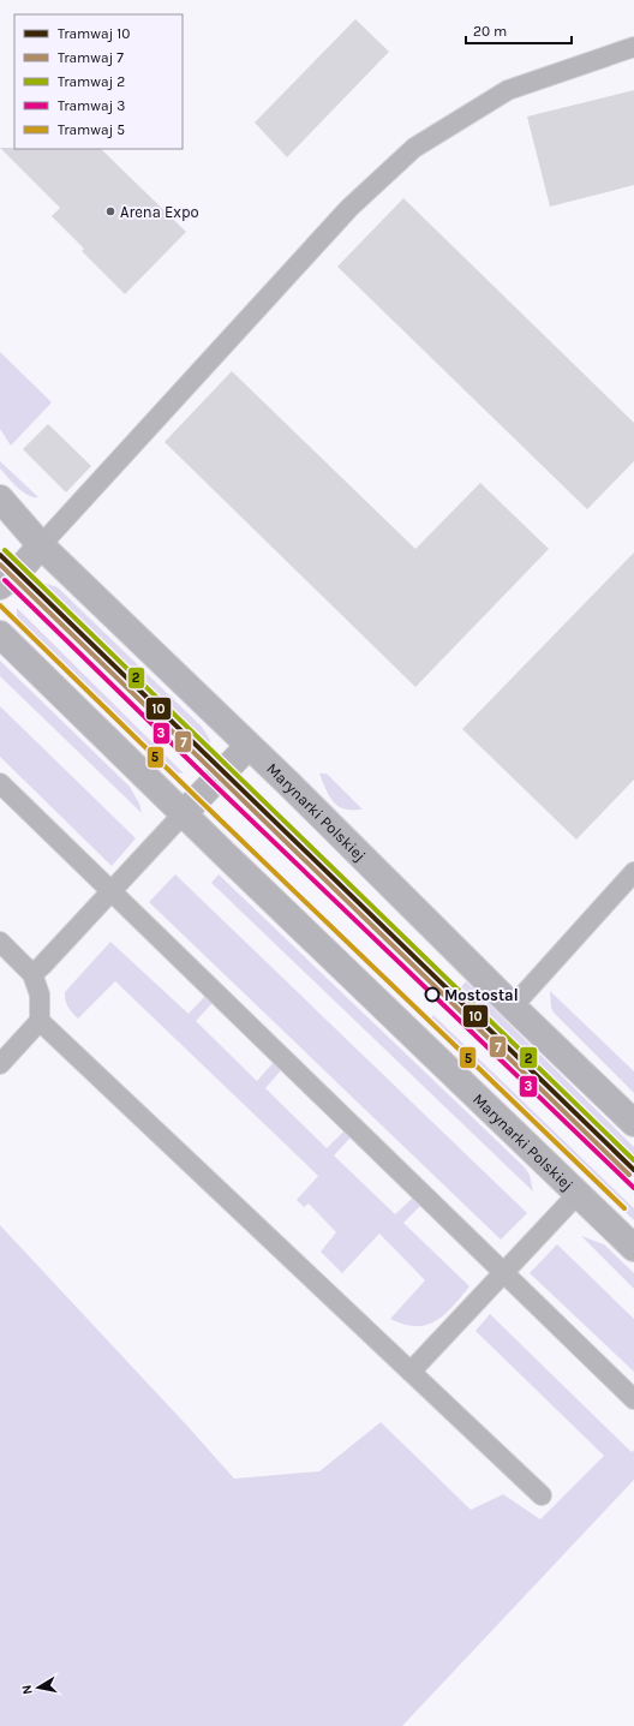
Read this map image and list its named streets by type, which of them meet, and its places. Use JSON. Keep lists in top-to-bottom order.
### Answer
{
  "streets": {
    "main road": ["Marynarki Polskiej"]
  },
  "places": ["Arena Expo", "Mostostal"],
  "lines": [
    "tram line 2",
    "tram line 10",
    "tram line 7",
    "tram line 3",
    "tram line 5"
  ],
  "legend": [
    "Tramwaj 10",
    "Tramwaj 7",
    "Tramwaj 2",
    "Tramwaj 3",
    "Tramwaj 5"
  ],
  "scale_bar": "20 m",
  "north": "left"
}
